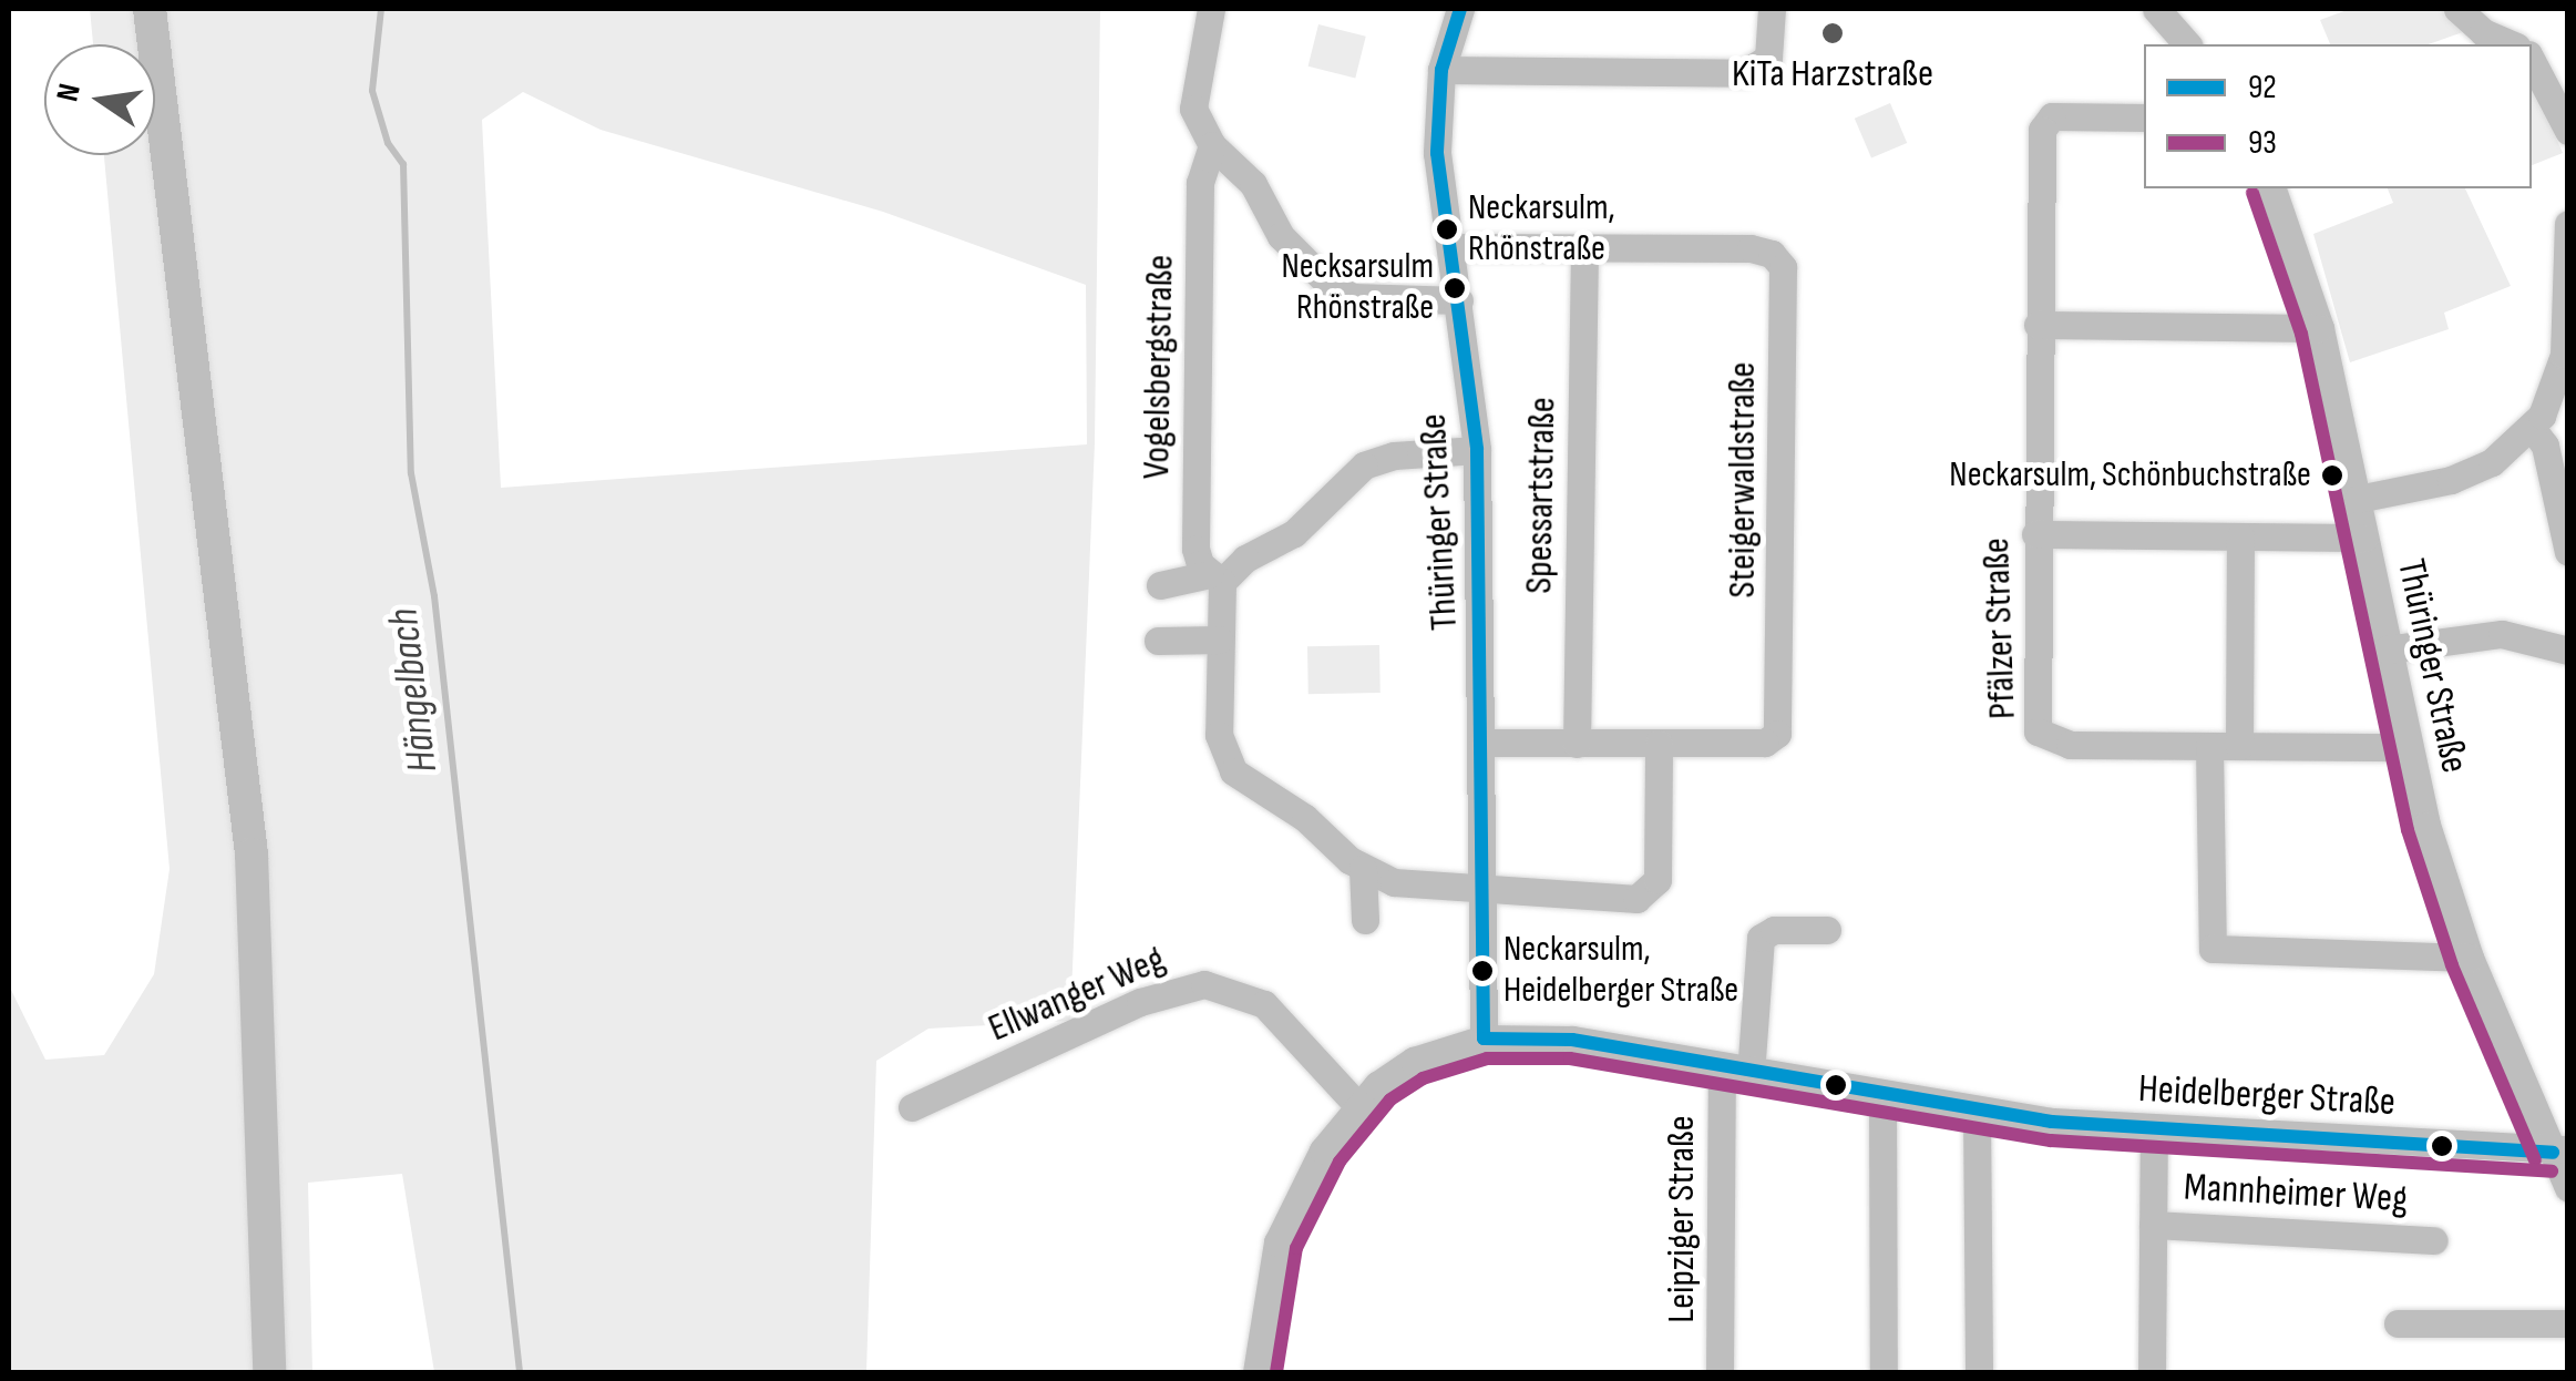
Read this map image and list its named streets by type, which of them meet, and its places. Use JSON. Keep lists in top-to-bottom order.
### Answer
{
  "streets": {
    "street": [
      "Vogelsbergstraße",
      "Steigerwaldstraße",
      "Spessartstraße",
      "Thüringer Straße",
      "Pfälzer Straße",
      "Ellwanger Weg",
      "Heidelberger Straße",
      "Mannheimer Weg",
      "Leipziger Straße"
    ]
  },
  "crossings": [
    ["Steigerwaldstraße", "Spessartstraße"],
    ["Steigerwaldstraße", "Thüringer Straße"],
    ["Thüringer Straße", "Pfälzer Straße"],
    ["Thüringer Straße", "Heidelberger Straße"],
    ["Ellwanger Weg", "Heidelberger Straße"],
    ["Heidelberger Straße", "Mannheimer Weg"],
    ["Heidelberger Straße", "Leipziger Straße"]
  ],
  "water": ["Hängelbach"],
  "places": [
    "KiTa Harzstraße",
    "Neckarsulm, Rhönstraße",
    "Necksarsulm Rhönstraße",
    "Neckarsulm, Schönbuchstraße",
    "Neckarsulm, Heidelberger Straße"
  ],
  "lines": ["transit line 92", "transit line 93"],
  "legend": ["92", "93"],
  "north": "left"
}
